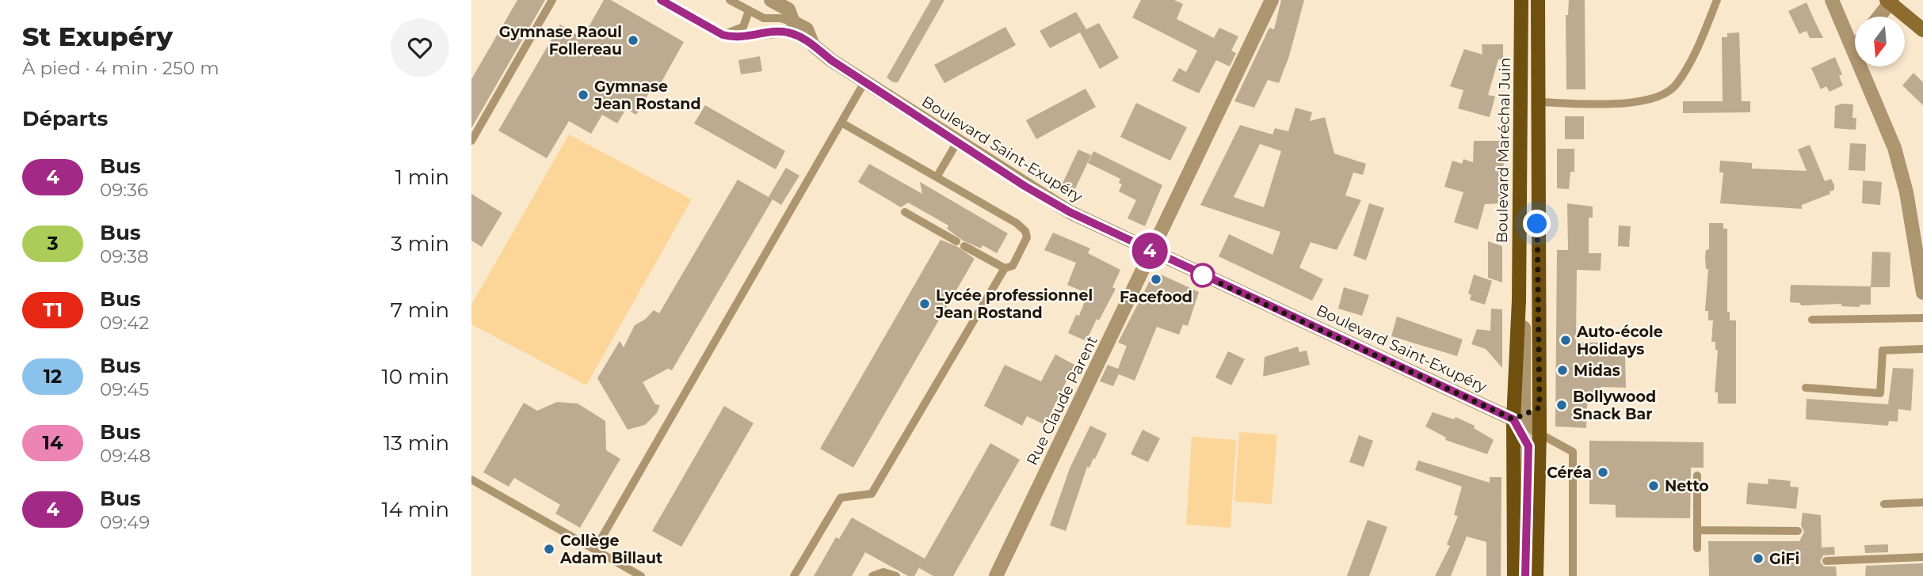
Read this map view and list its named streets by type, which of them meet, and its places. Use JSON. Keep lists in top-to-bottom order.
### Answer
{
  "streets": {
    "main road": ["Boulevard Maréchal Juin"],
    "street": ["Boulevard Saint-Exupéry", "Rue Claude Parent"]
  },
  "crossings": [
    ["Boulevard Saint-Exupéry", "Boulevard Maréchal Juin"],
    ["Boulevard Saint-Exupéry", "Rue Claude Parent"]
  ],
  "places": [
    "Gymnase Raoul Follereau",
    "Gymnase Jean Rostand",
    "Facefood",
    "Lycée professionnel Jean Rostand",
    "Auto-école Holidays",
    "Midas",
    "Bollywood Snack Bar",
    "Céréa",
    "Netto",
    "Collège Adam Billaut",
    "GiFi"
  ],
  "lines": ["bus line 4"],
  "north": "bottom",
  "page": {
    "heading": [
      ["St Exupéry", "À pied · 4 min · 250 m"],
      "Départs"
    ],
    "on_map": "4",
    "list": [
      {
        "mark": "4",
        "name": "Bus",
        "note": "09:36",
        "value": "1 min"
      },
      {
        "mark": "3",
        "name": "Bus",
        "note": "09:38",
        "value": "3 min"
      },
      {
        "mark": "T1",
        "name": "Bus",
        "note": "09:42",
        "value": "7 min"
      },
      {
        "mark": "12",
        "name": "Bus",
        "note": "09:45",
        "value": "10 min"
      },
      {
        "mark": "14",
        "name": "Bus",
        "note": "09:48",
        "value": "13 min"
      },
      {
        "mark": "4",
        "name": "Bus",
        "note": "09:49",
        "value": "14 min"
      }
    ]
  }
}
